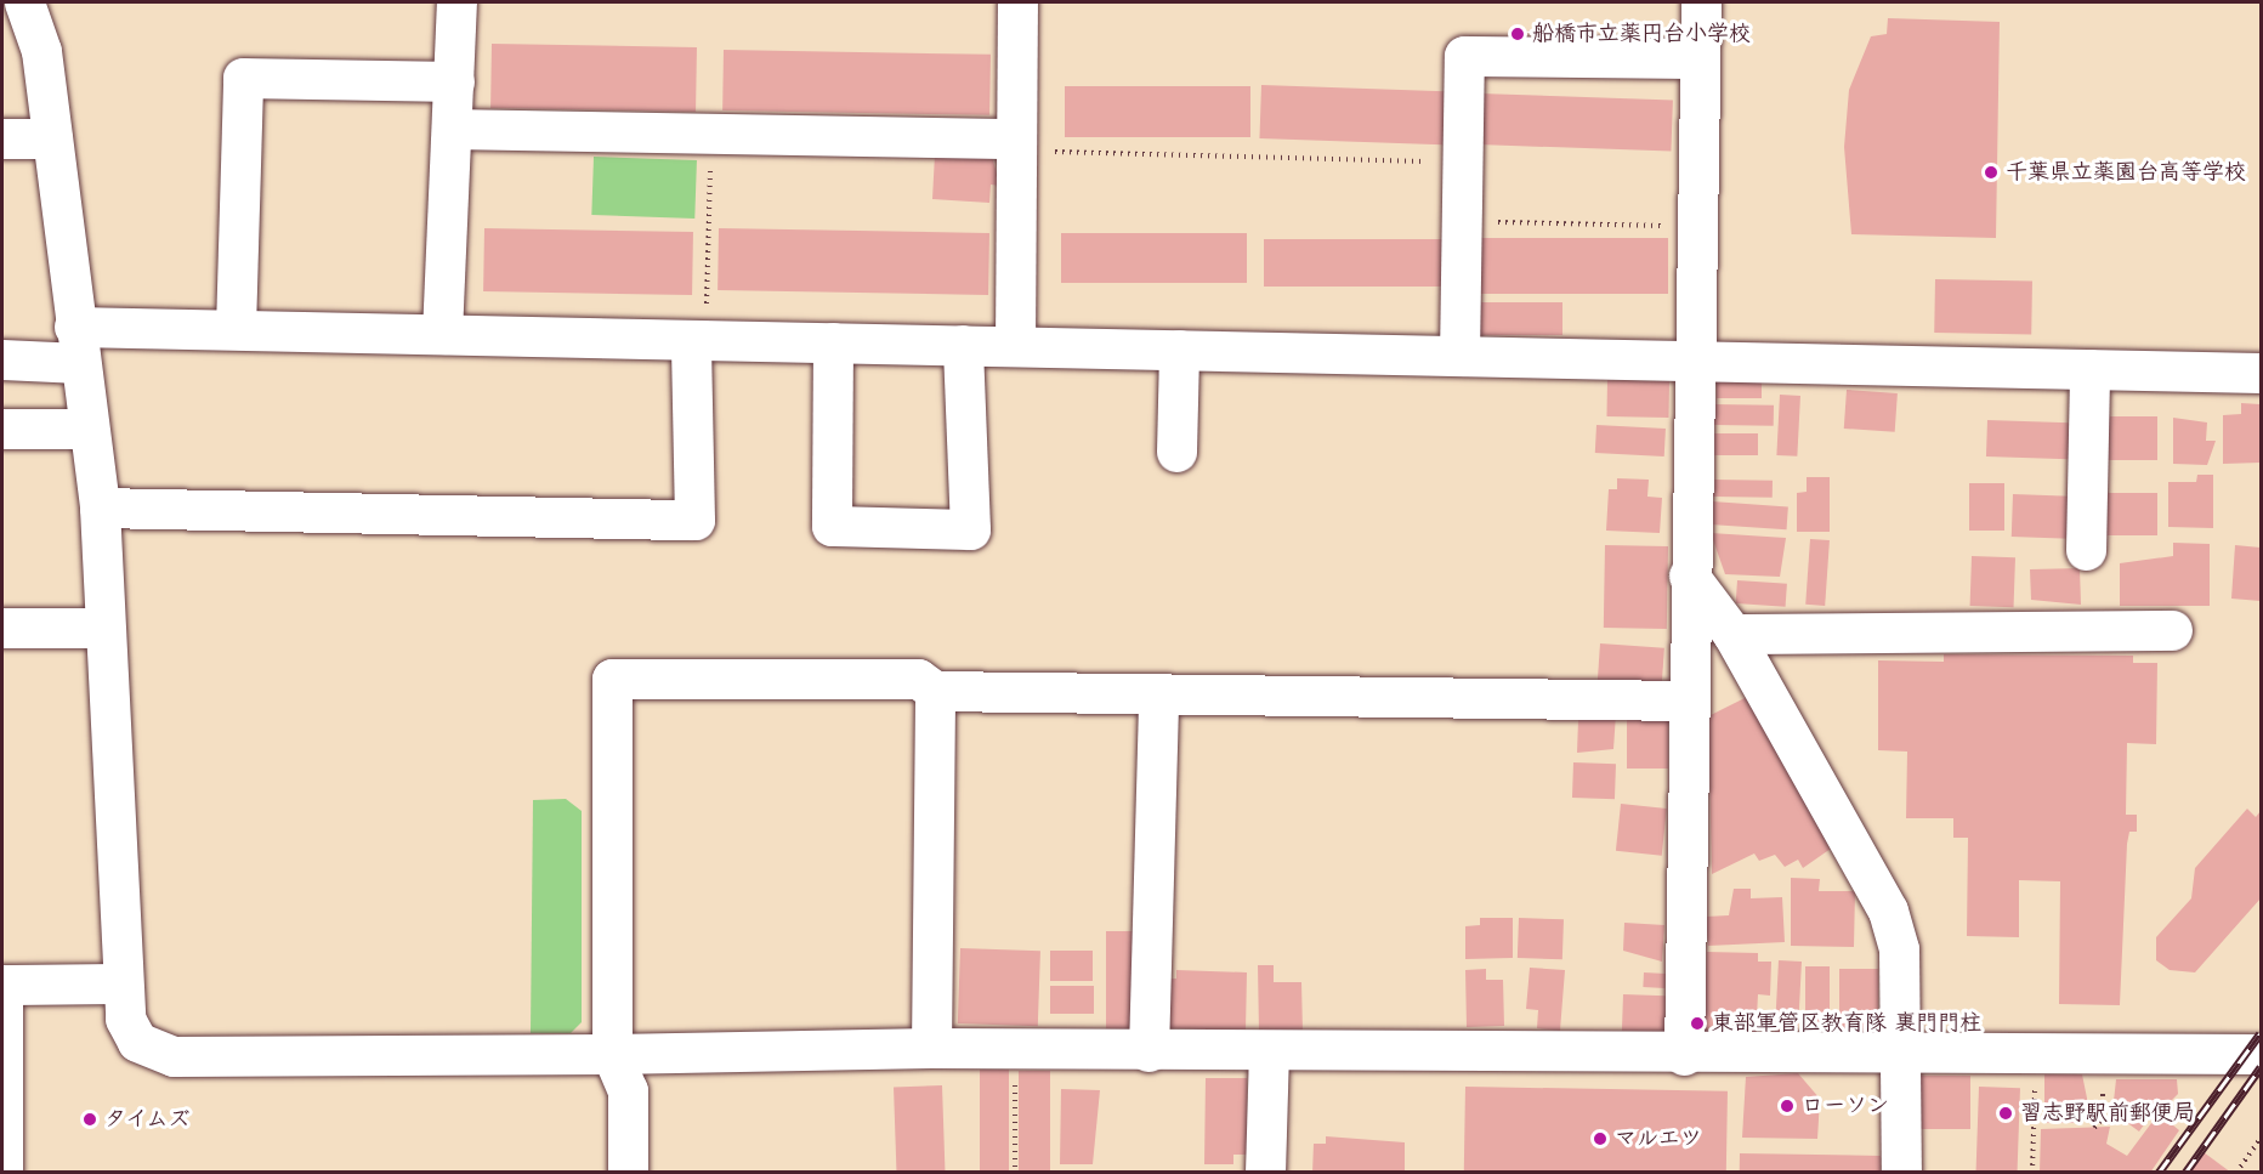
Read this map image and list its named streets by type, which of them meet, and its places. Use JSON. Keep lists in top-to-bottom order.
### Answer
{
  "places": [
    "船橋市立薬円台小学校",
    "千葉県立薬園台高等学校",
    "東部軍管区教育隊 裏門門柱",
    "ローソン",
    "習志野駅前郵便局",
    "タイムズ",
    "マルエツ"
  ]
}
